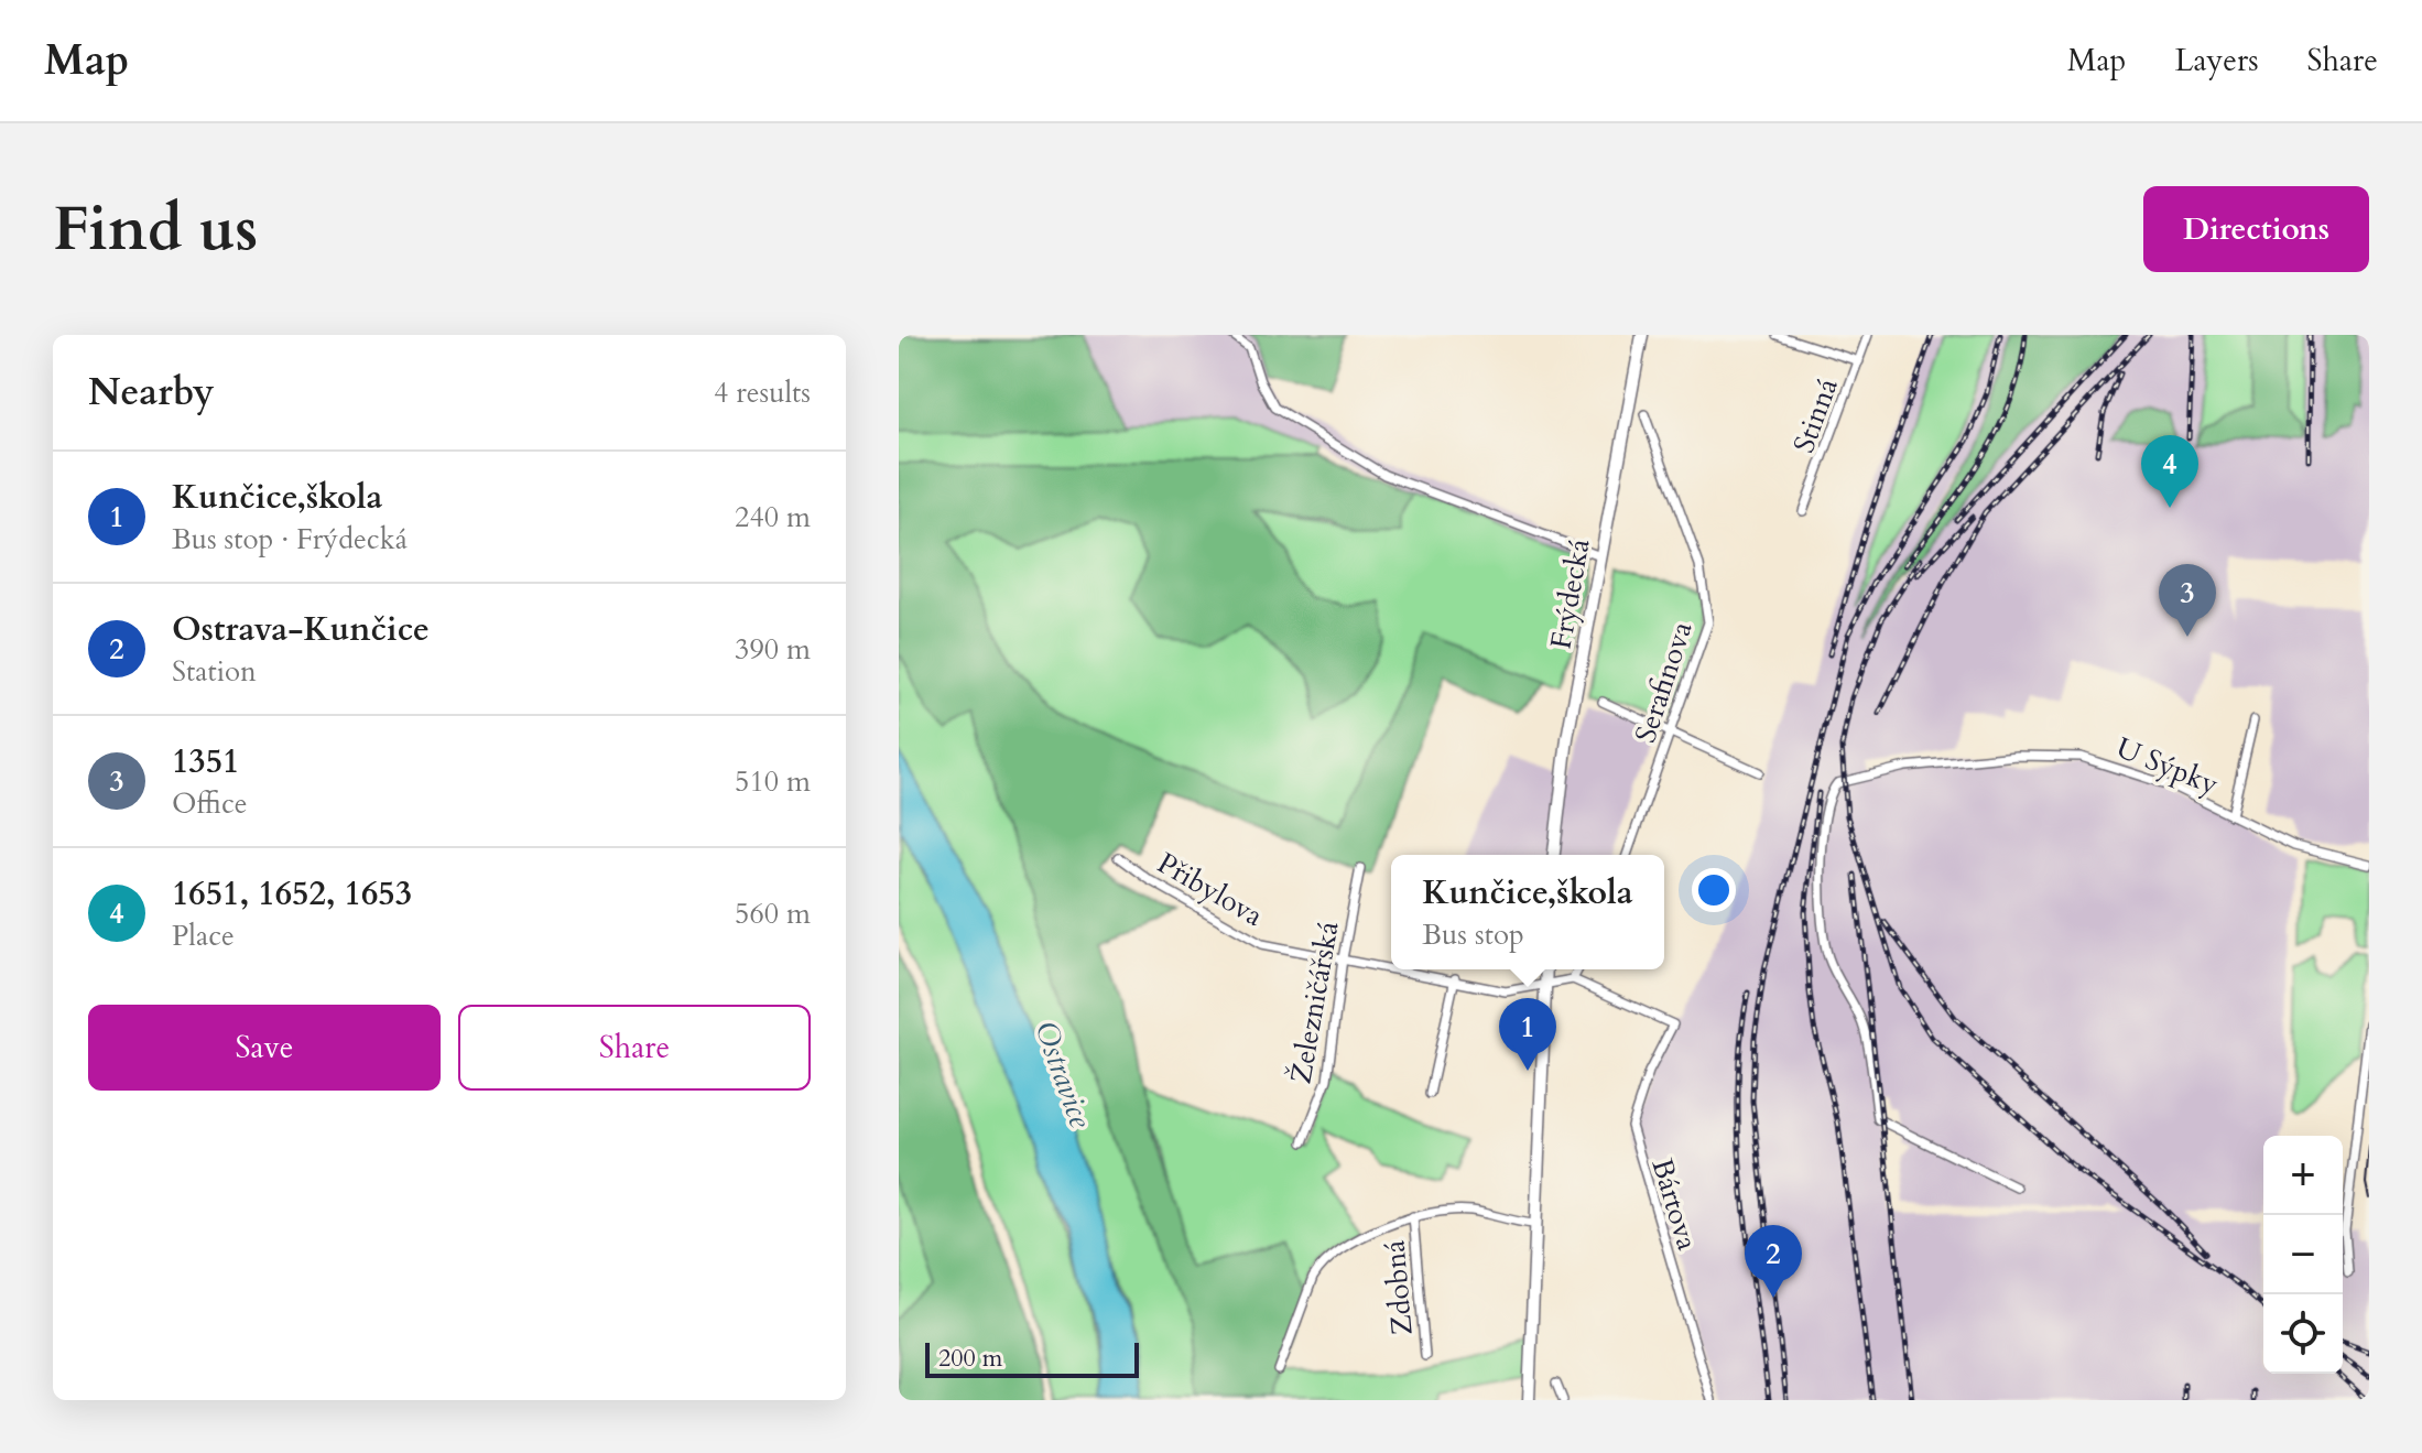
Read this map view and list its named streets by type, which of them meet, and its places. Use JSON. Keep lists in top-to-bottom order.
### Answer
{
  "streets": {
    "main road": ["Frýdecká"],
    "street": [
      "Stinná",
      "Serafinova",
      "U Sýpky",
      "Přibylova",
      "Železničářská",
      "Bártova",
      "Zdobná"
    ]
  },
  "crossings": [
    ["Přibylova", "Železničářská"],
    ["Přibylova", "Bártova"]
  ],
  "water": ["Ostravice"],
  "scale_bar": "200 m",
  "page": {
    "header": "Map",
    "nav": ["Map", "Layers", "Share"],
    "buttons": [
      "Directions",
      ["Save", "Share"]
    ],
    "title": "Find us",
    "heading": ["Nearby", "4 results"],
    "pins": [
      "4",
      "3",
      "1",
      "2"
    ],
    "list": [
      {
        "mark": "1",
        "name": "Kunčice,škola",
        "note": "Bus stop · Frýdecká",
        "value": "240 m"
      },
      {
        "mark": "2",
        "name": "Ostrava-Kunčice",
        "note": "Station",
        "value": "390 m"
      },
      {
        "mark": "3",
        "name": "1351",
        "note": "Office",
        "value": "510 m"
      },
      {
        "mark": "4",
        "name": "1651, 1652, 1653",
        "note": "Place",
        "value": "560 m"
      }
    ],
    "popup": ["Kunčice,škola", "Bus stop"],
    "map_buttons": ["+", "−"],
    "scale": "200 m"
  }
}
